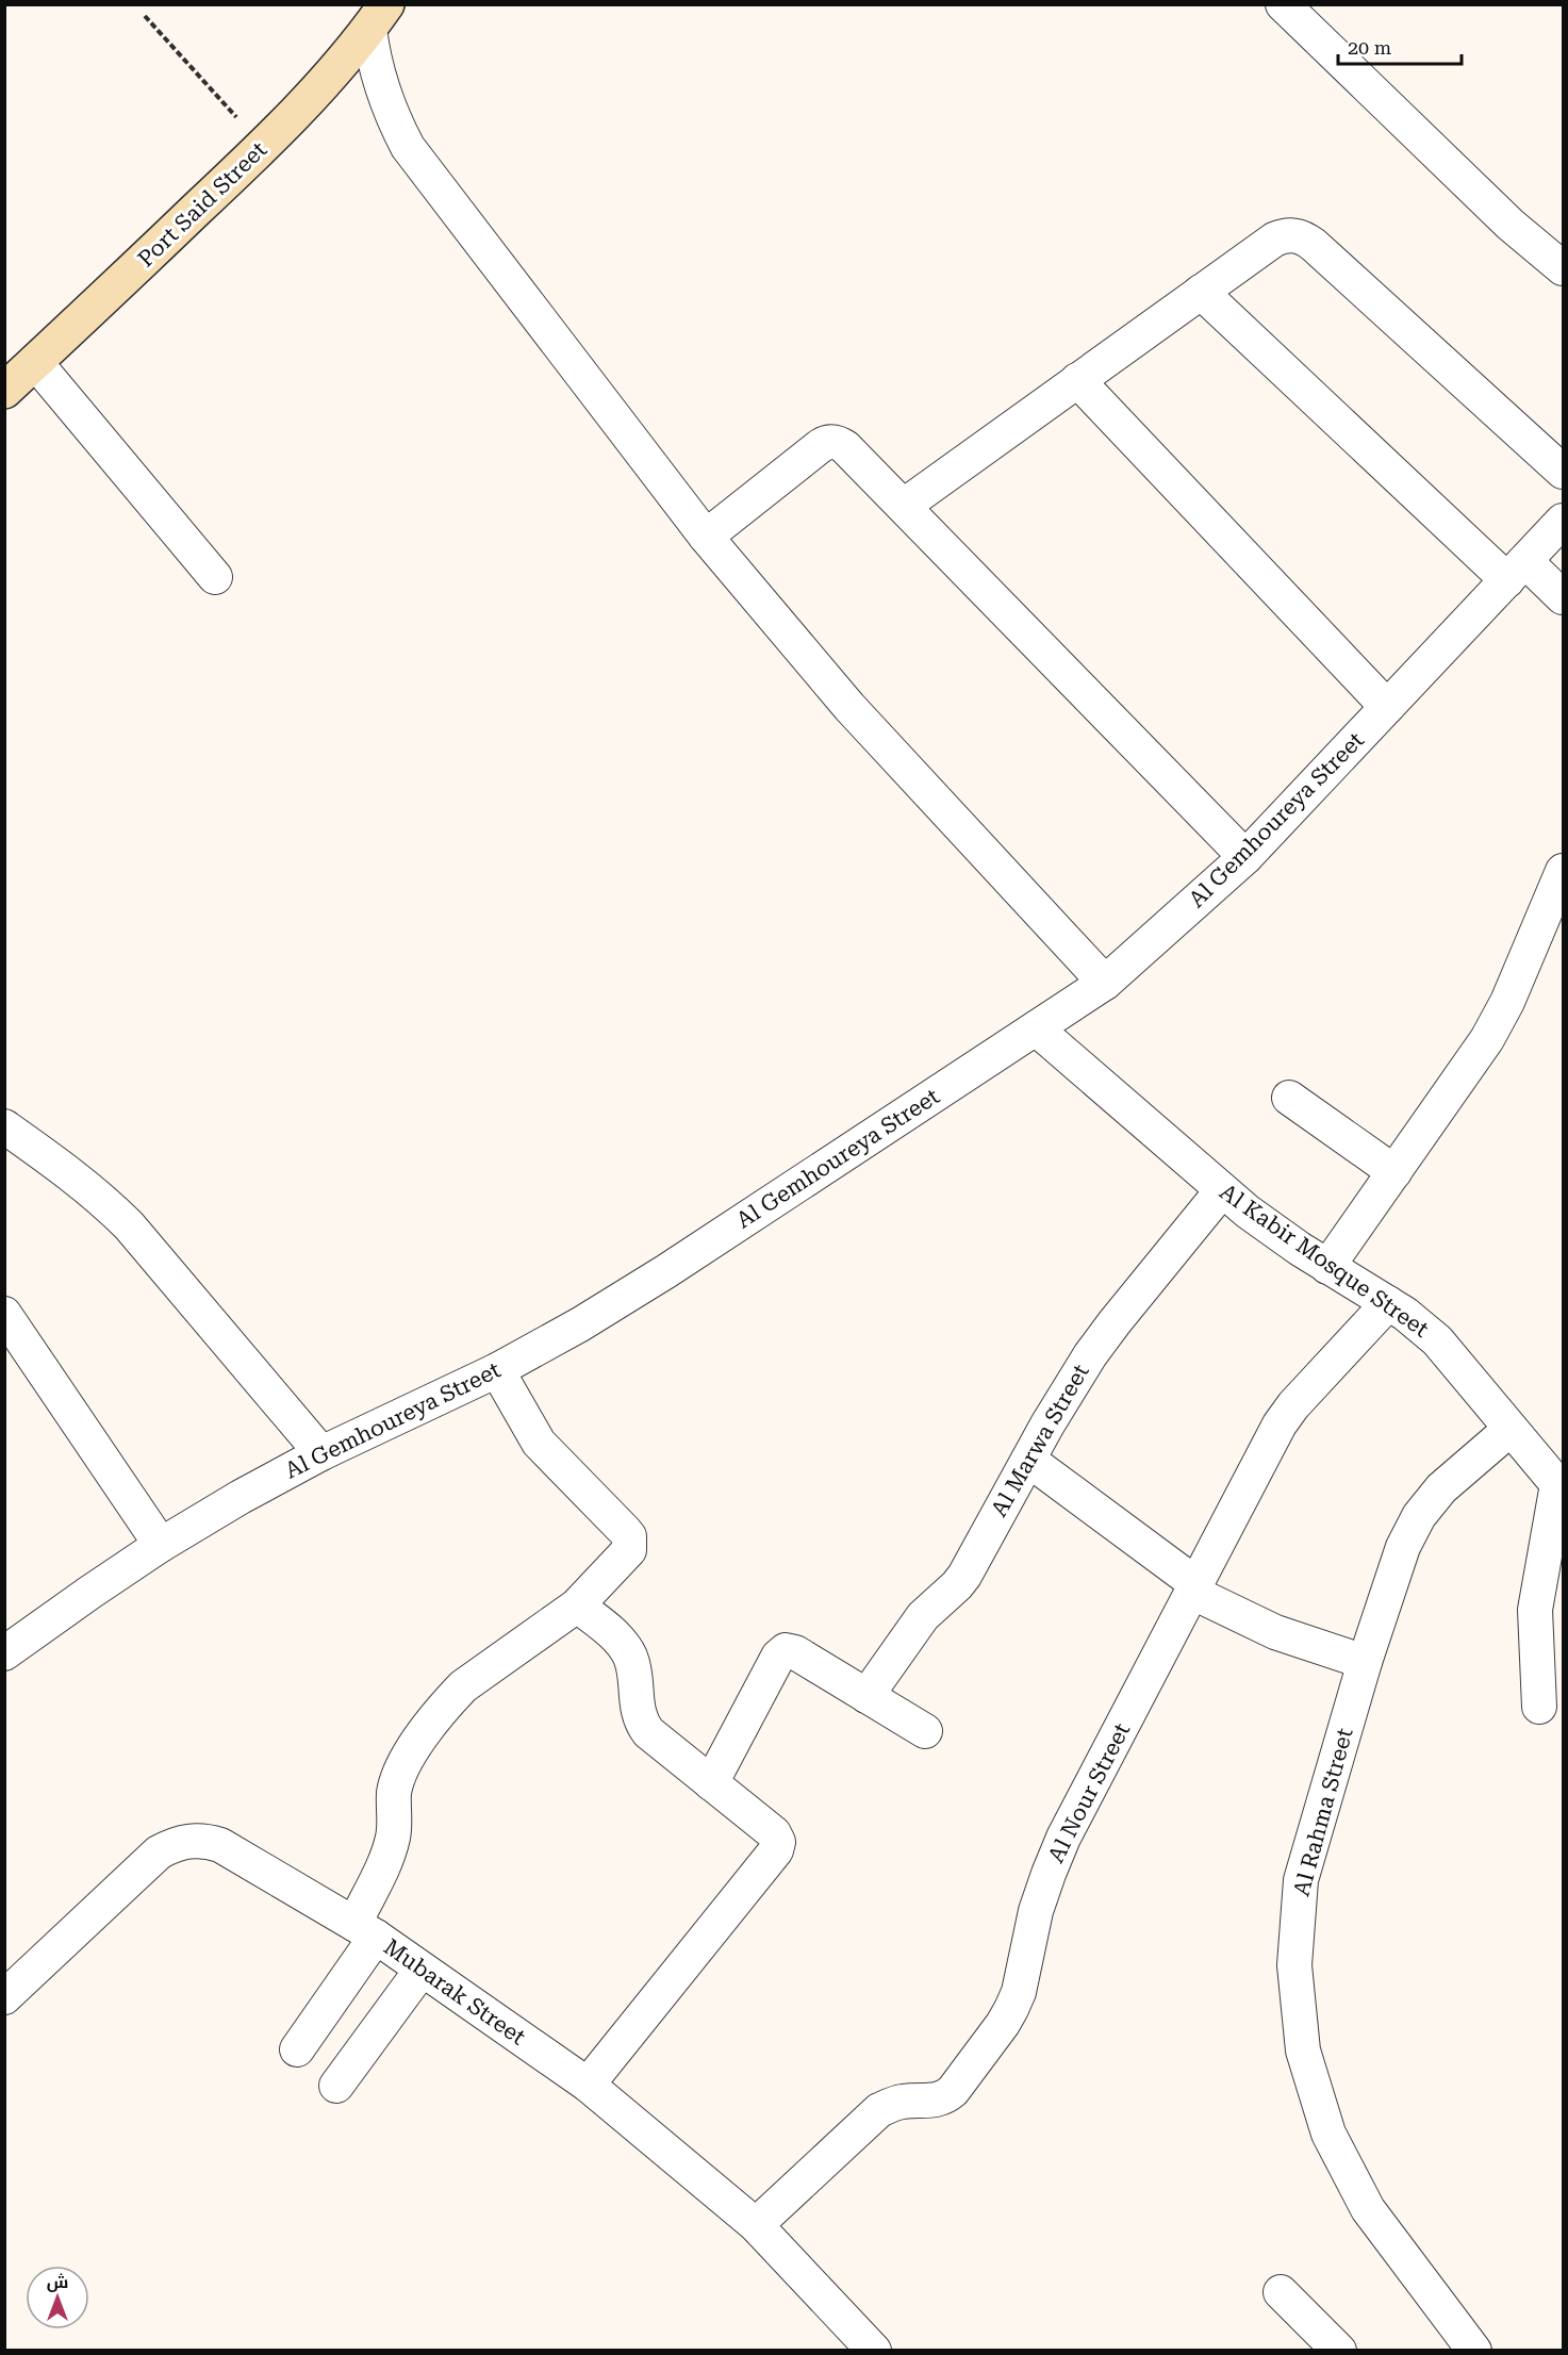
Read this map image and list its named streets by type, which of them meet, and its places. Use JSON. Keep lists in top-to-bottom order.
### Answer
{
  "streets": {
    "street": [
      "Port Said Street",
      "Al Gemhoureya Street",
      "Al Kabir Mosque Street",
      "Al Marwa Street",
      "Al Nour Street",
      "Al Rahma Street",
      "Mubarak Street"
    ]
  },
  "crossings": [
    ["Al Gemhoureya Street", "Al Kabir Mosque Street"],
    ["Al Kabir Mosque Street", "Al Marwa Street"],
    ["Al Kabir Mosque Street", "Al Nour Street"],
    ["Al Kabir Mosque Street", "Al Rahma Street"],
    ["Al Nour Street", "Mubarak Street"]
  ],
  "scale_bar": "20 m",
  "north": "top"
}
